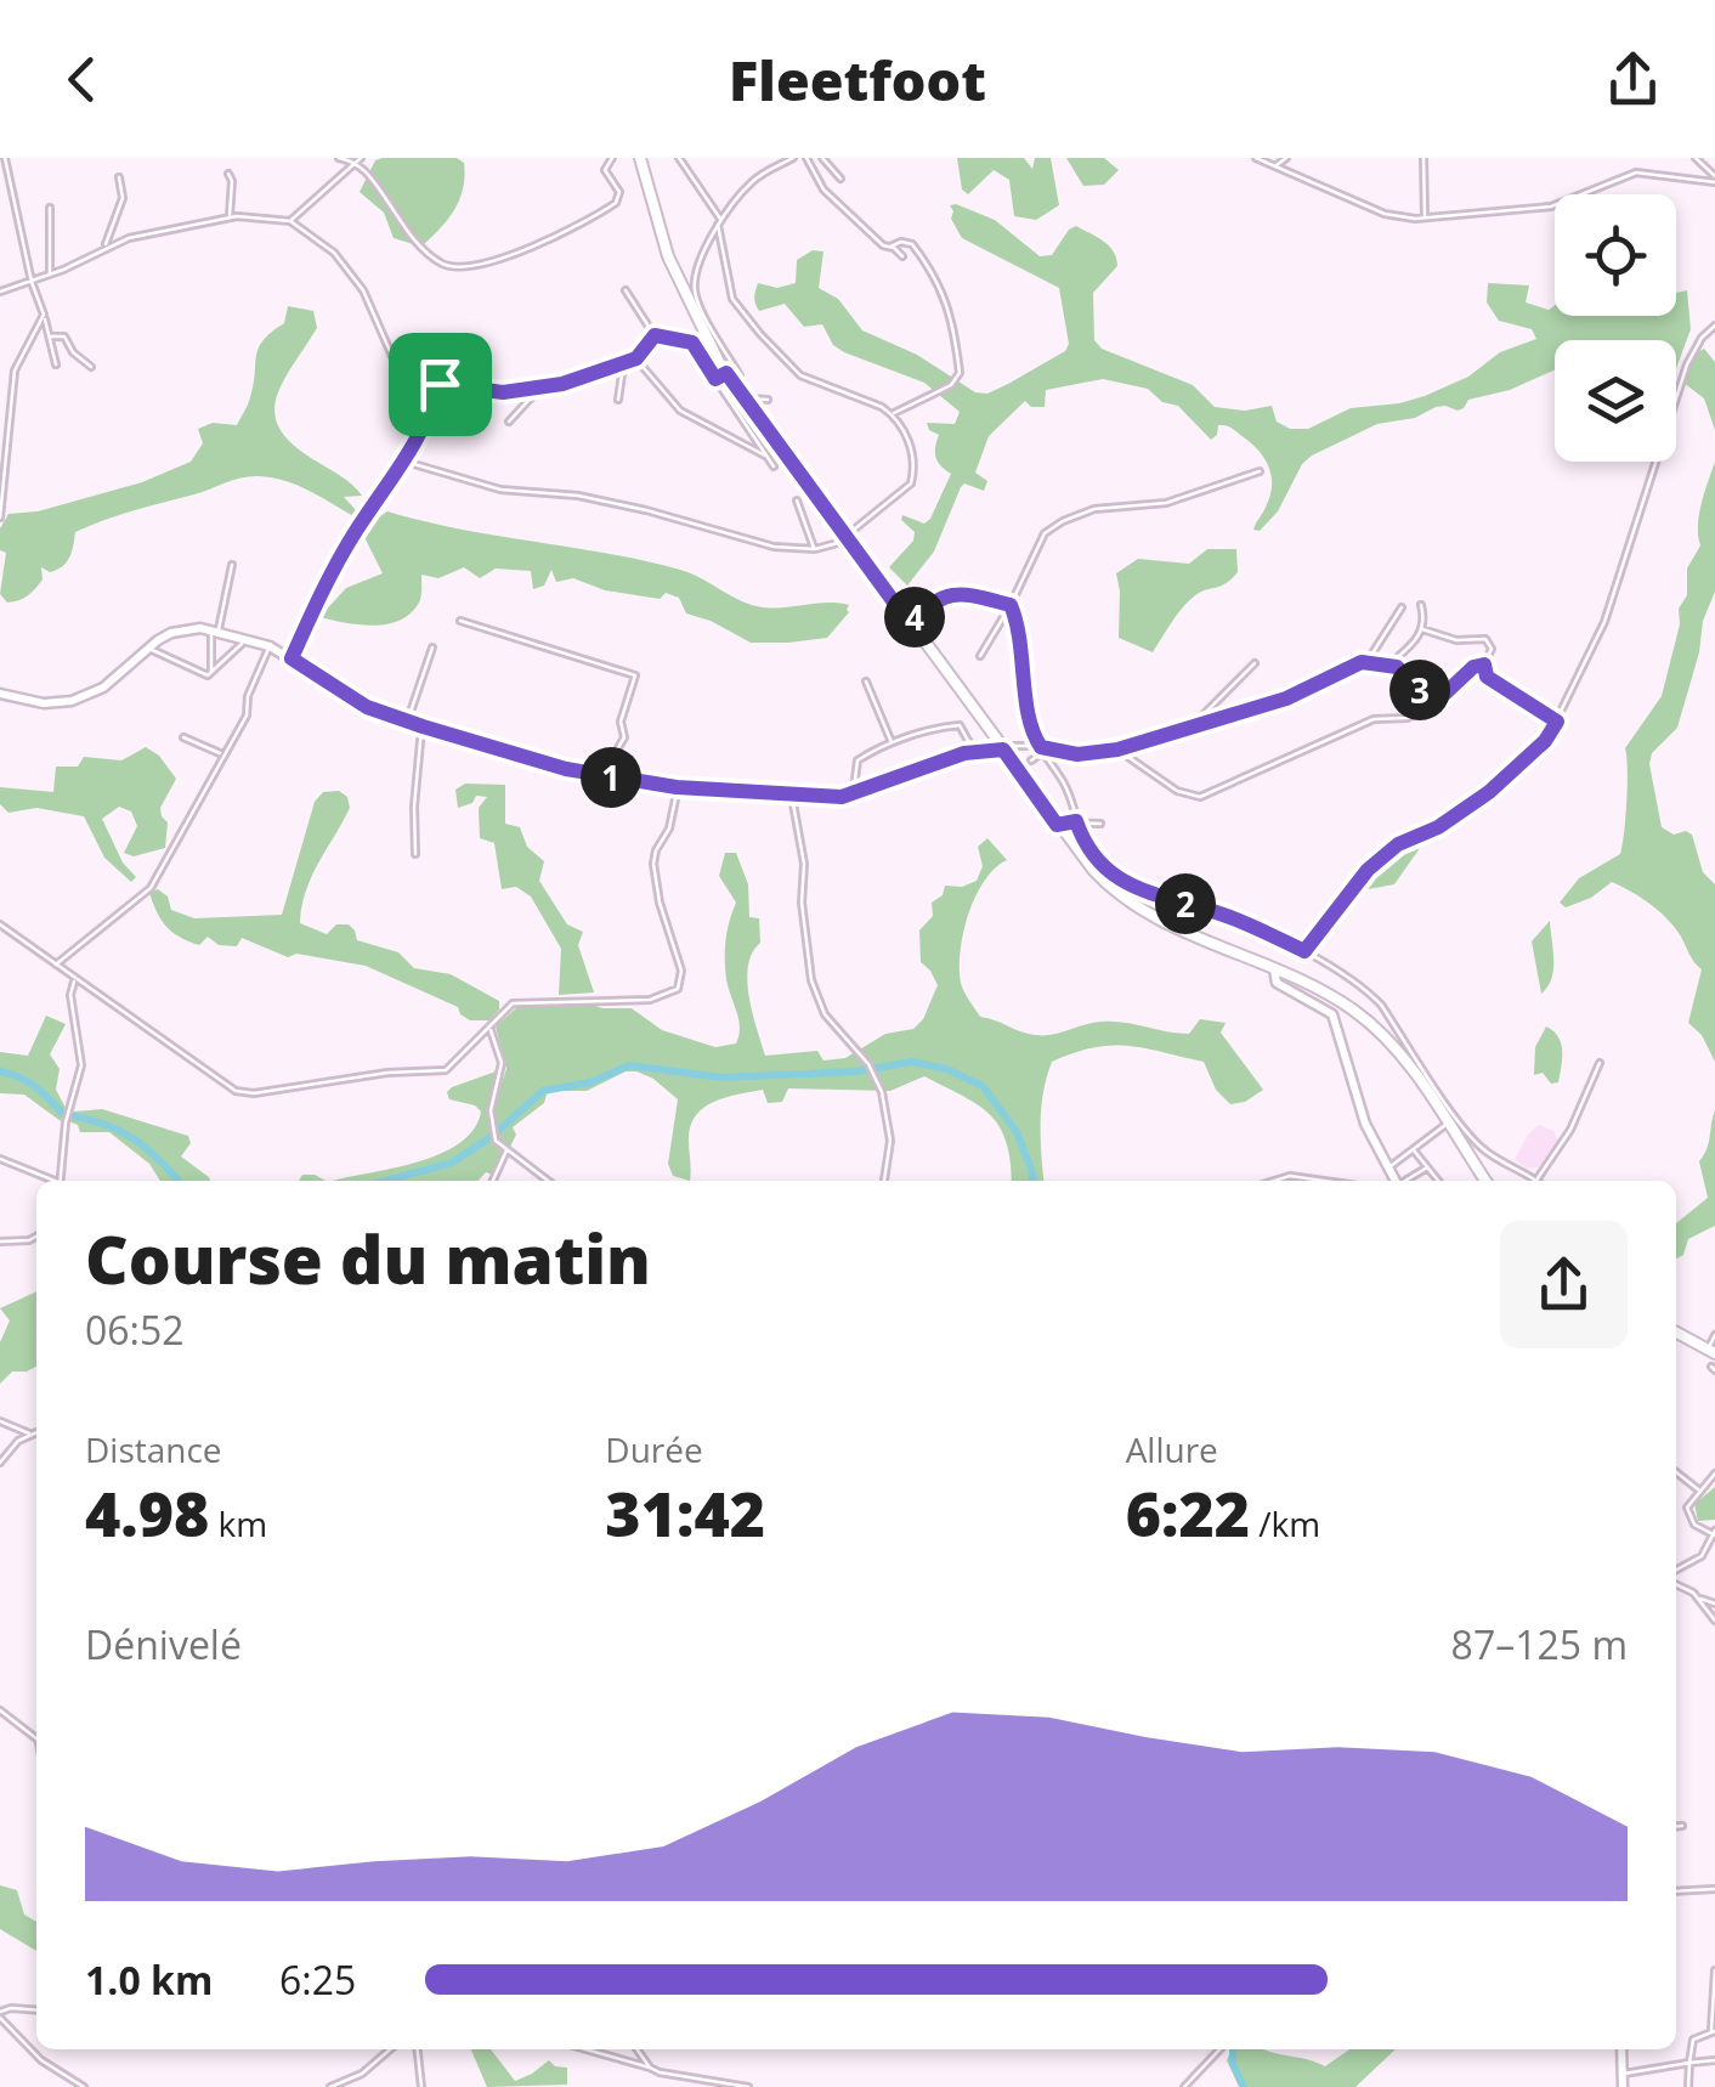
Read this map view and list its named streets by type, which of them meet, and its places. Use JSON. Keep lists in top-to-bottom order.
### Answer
{
  "page": {
    "header": "Fleetfoot",
    "pins": [
      "4",
      "3",
      "1",
      "2"
    ],
    "heading": ["Course du matin", "06:52"],
    "stats": [
      ["Distance", "4.98 km"],
      ["Durée", "31:42"],
      ["Allure", "6:22 /km"]
    ],
    "chart": ["Dénivelé", "87–125 m"],
    "list": [
      {
        "name": "1.0 km",
        "note": "6:25"
      }
    ]
  }
}
